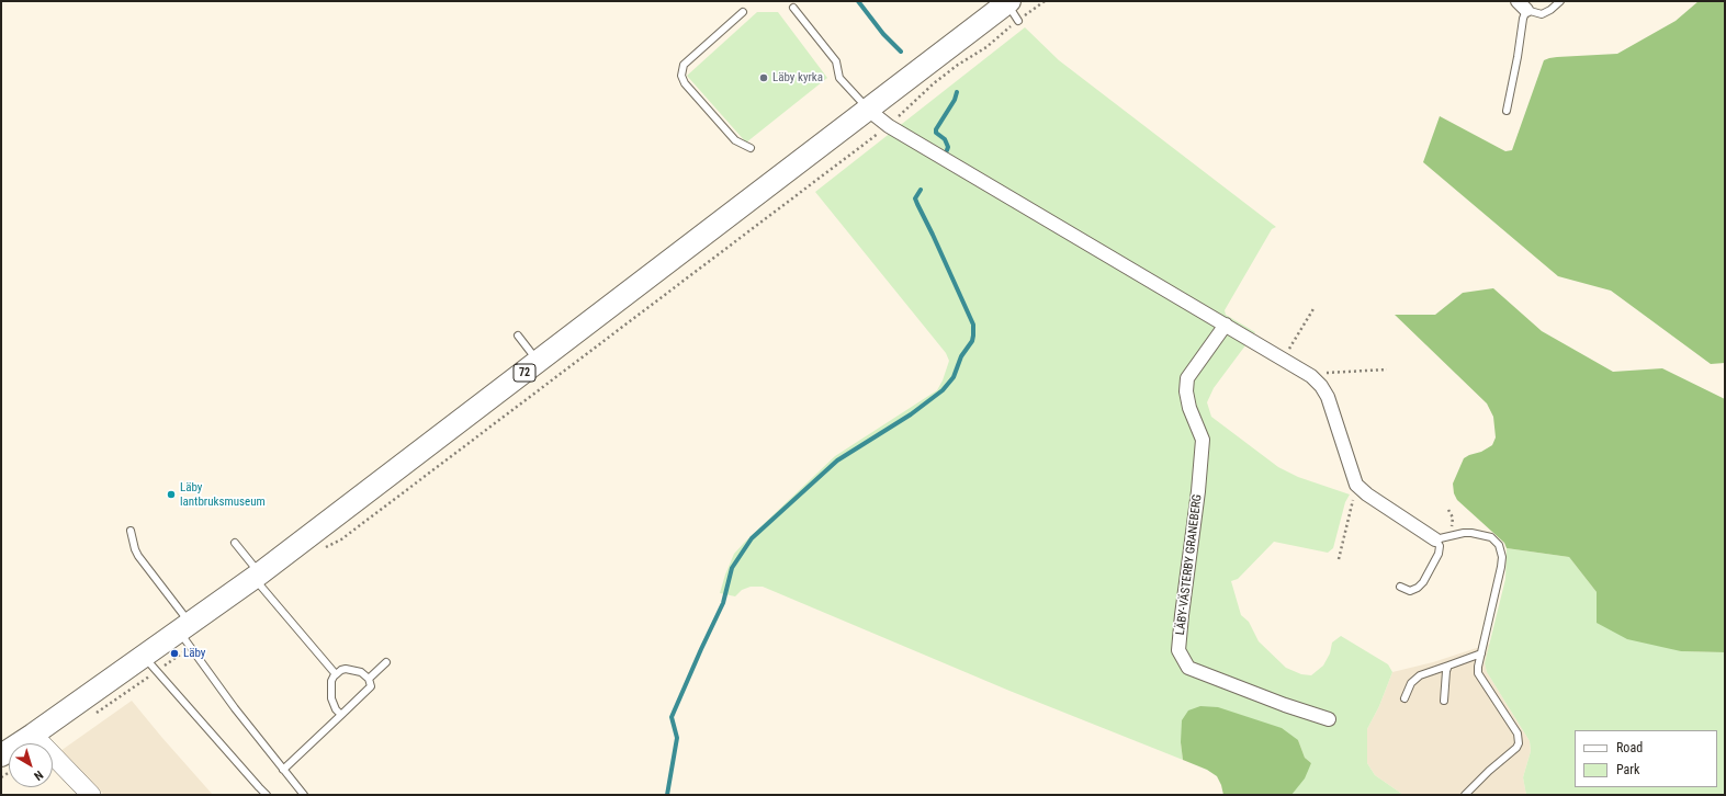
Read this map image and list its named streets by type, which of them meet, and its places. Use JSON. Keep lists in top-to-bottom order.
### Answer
{
  "streets": {
    "main road": ["72"],
    "street": ["LÄBY-VÄSTERBY GRANEBERG"]
  },
  "places": ["Läby kyrka", "Läby lantbruksmuseum", "Läby"],
  "legend": ["Road", "Park"],
  "north": "bottom right"
}
